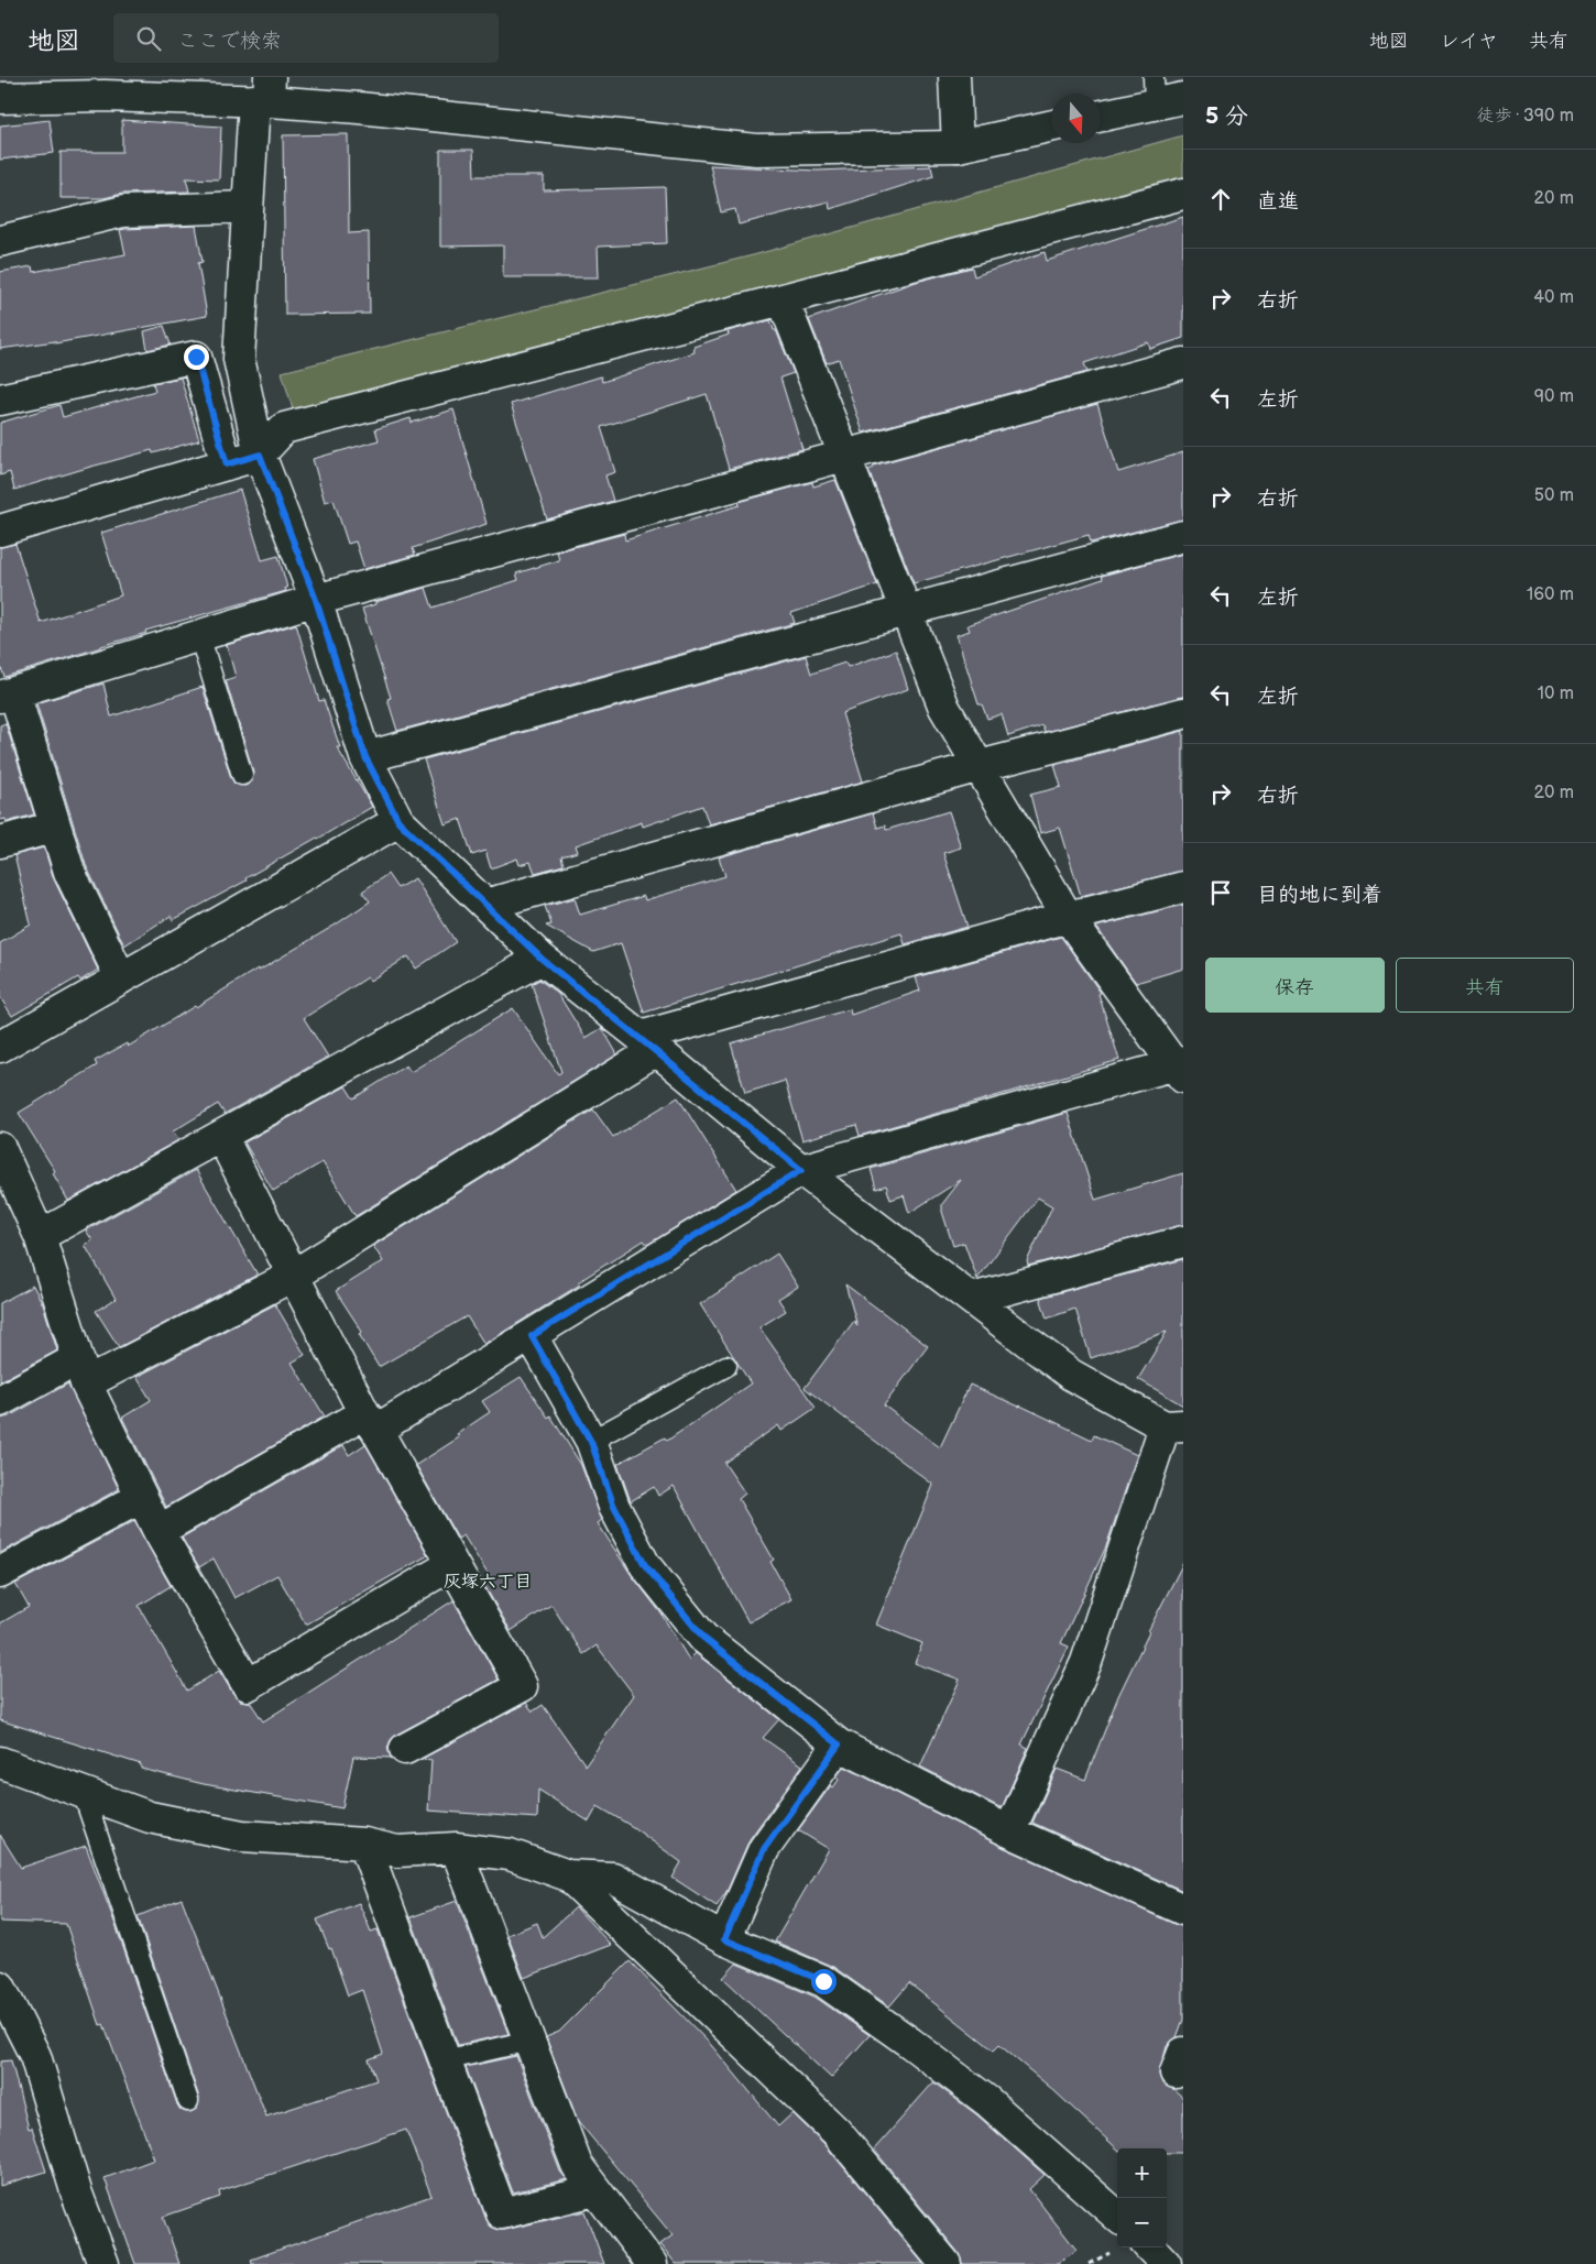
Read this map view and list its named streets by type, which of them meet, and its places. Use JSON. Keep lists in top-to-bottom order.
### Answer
{
  "districts": ["灰塚六丁目"],
  "north": "bottom",
  "page": {
    "header": "地図",
    "search": "ここで検索",
    "nav": ["地図", "レイヤ", "共有"],
    "heading": ["5 分", "徒歩 · 390 m"],
    "list": [
      ["直進", "20 m"],
      ["右折", "40 m"],
      ["左折", "90 m"],
      ["右折", "50 m"],
      ["左折", "160 m"],
      ["左折", "10 m"],
      ["右折", "20 m"],
      "目的地に到着"
    ],
    "buttons": ["保存", "共有"],
    "map_buttons": ["+", "−"]
  }
}
